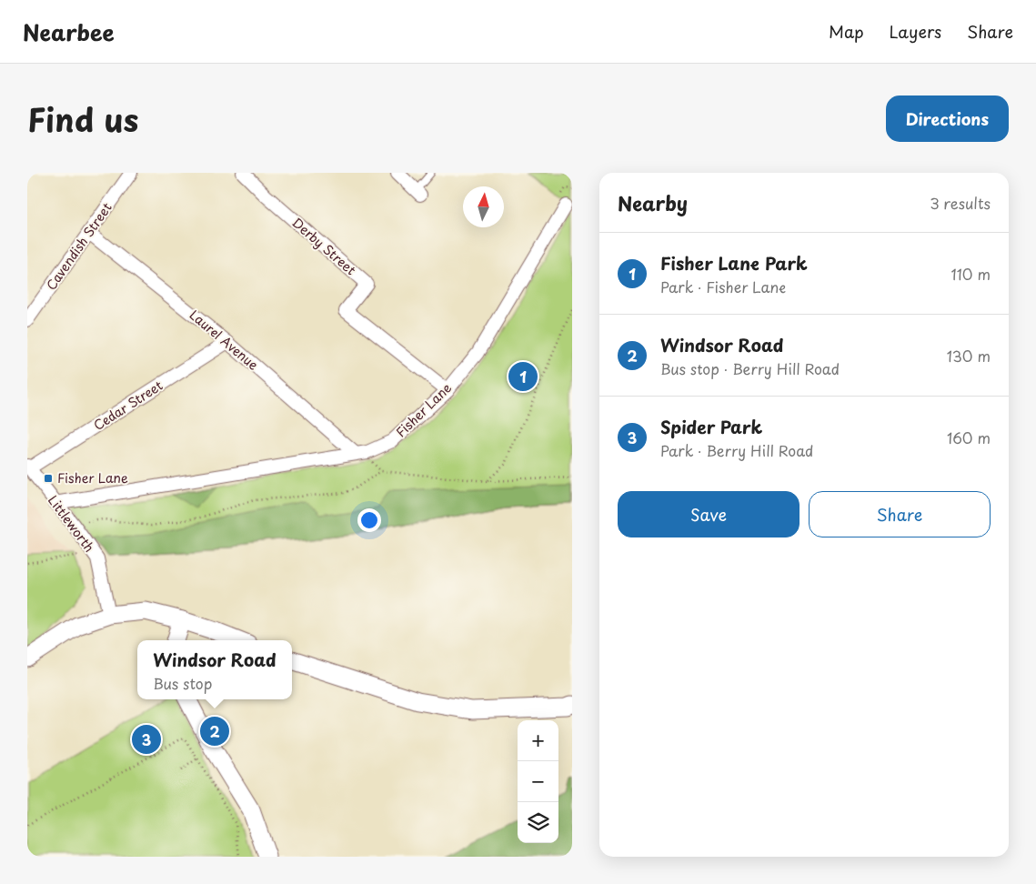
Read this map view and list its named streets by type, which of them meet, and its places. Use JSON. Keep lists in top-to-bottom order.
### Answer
{
  "streets": {
    "street": [
      "Cavendish Street",
      "Derby Street",
      "Laurel Avenue",
      "Cedar Street",
      "Fisher Lane",
      "Littleworth"
    ]
  },
  "crossings": [
    ["Cavendish Street", "Laurel Avenue"],
    ["Derby Street", "Fisher Lane"],
    ["Laurel Avenue", "Cedar Street"],
    ["Laurel Avenue", "Fisher Lane"],
    ["Cedar Street", "Littleworth"],
    ["Fisher Lane", "Littleworth"]
  ],
  "places": {
    "transit": ["Fisher Lane"]
  },
  "north": "top",
  "page": {
    "header": "Nearbee",
    "nav": ["Map", "Layers", "Share"],
    "title": "Find us",
    "buttons": [
      "Directions",
      ["Save", "Share"]
    ],
    "heading": ["Nearby", "3 results"],
    "list": [
      {
        "mark": "1",
        "name": "Fisher Lane Park",
        "note": "Park · Fisher Lane",
        "value": "110 m"
      },
      {
        "mark": "2",
        "name": "Windsor Road",
        "note": "Bus stop · Berry Hill Road",
        "value": "130 m"
      },
      {
        "mark": "3",
        "name": "Spider Park",
        "note": "Park · Berry Hill Road",
        "value": "160 m"
      }
    ],
    "pins": ["1", "2", "3"],
    "popup": ["Windsor Road", "Bus stop"],
    "map_buttons": ["+", "−"]
  }
}
